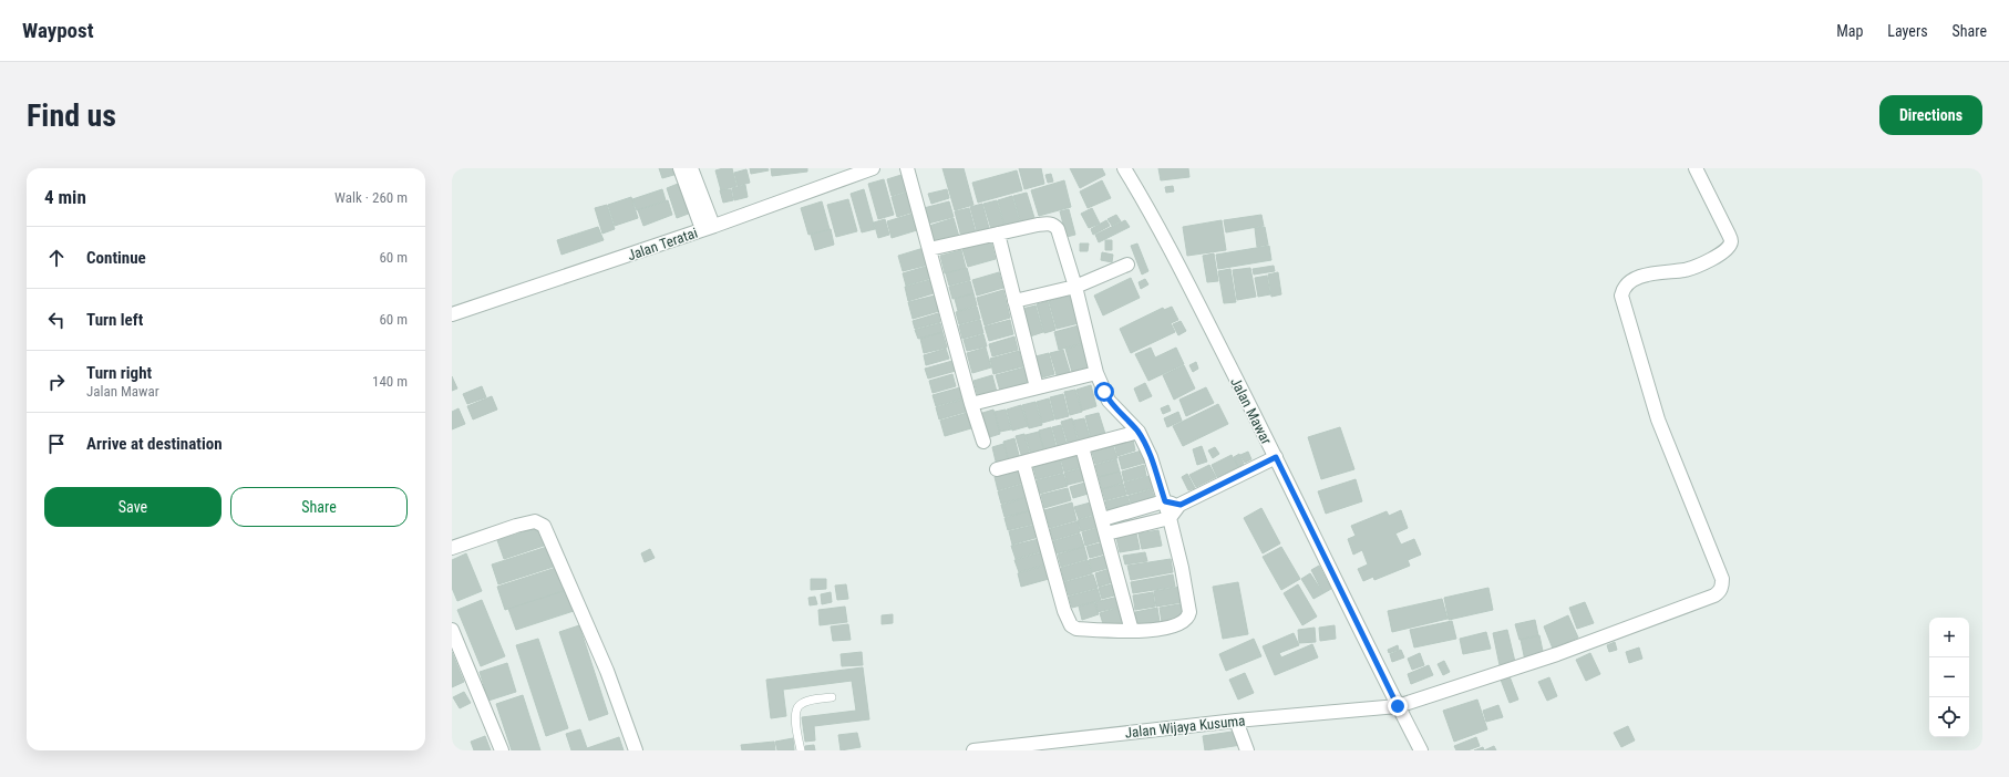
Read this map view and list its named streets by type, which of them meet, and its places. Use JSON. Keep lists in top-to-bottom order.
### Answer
{
  "streets": {
    "street": ["Jalan Teratai", "Jalan Mawar", "Jalan Wijaya Kusuma"]
  },
  "crossings": [
    ["Jalan Mawar", "Jalan Wijaya Kusuma"]
  ],
  "page": {
    "header": "Waypost",
    "nav": ["Map", "Layers", "Share"],
    "buttons": [
      "Directions",
      ["Save", "Share"]
    ],
    "title": "Find us",
    "heading": ["4 min", "Walk · 260 m"],
    "list": [
      ["Continue", "60 m"],
      ["Turn left", "60 m"],
      ["Turn right", "Jalan Mawar", "140 m"],
      "Arrive at destination"
    ],
    "map_buttons": ["+", "−"]
  }
}
